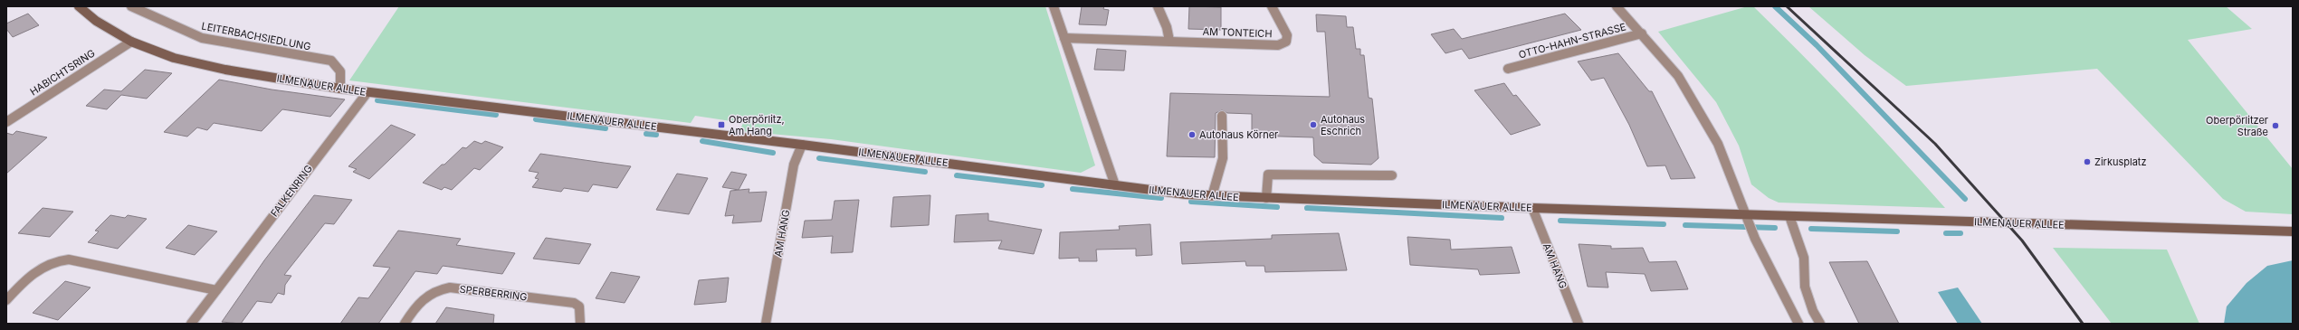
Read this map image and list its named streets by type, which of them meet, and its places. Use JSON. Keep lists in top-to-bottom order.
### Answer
{
  "streets": {
    "street": [
      "AM TONTEICH",
      "LEITERBACHSIEDLUNG",
      "OTTO-HAHN-STRASSE",
      "HABICHTSRING",
      "ILMENAUER ALLEE",
      "FALKENRING",
      "AM HANG",
      "SPERBERRING"
    ]
  },
  "crossings": [
    ["LEITERBACHSIEDLUNG", "ILMENAUER ALLEE"],
    ["OTTO-HAHN-STRASSE", "ILMENAUER ALLEE"],
    ["HABICHTSRING", "ILMENAUER ALLEE"],
    ["ILMENAUER ALLEE", "FALKENRING"],
    ["ILMENAUER ALLEE", "AM HANG"]
  ],
  "places": {
    "transit": ["Oberpörlitz, Am Hang"],
    "other": [
      "Autohaus Eschrich",
      "Oberpörlitzer Straße",
      "Autohaus Körner",
      "Zirkusplatz"
    ]
  }
}
